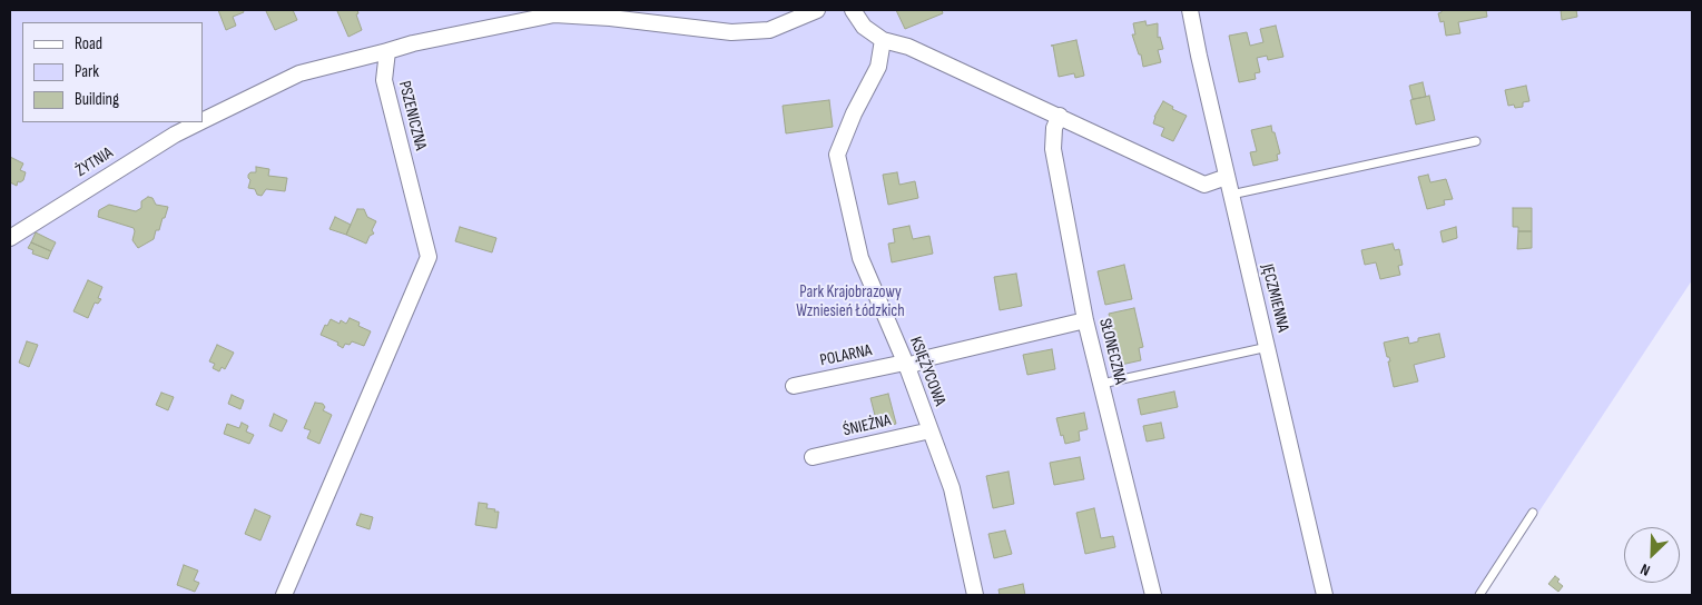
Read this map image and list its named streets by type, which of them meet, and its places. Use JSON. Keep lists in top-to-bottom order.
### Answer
{
  "streets": {
    "street": [
      "PSZENICZNA",
      "ŻYTNIA",
      "JĘCZMIENNA",
      "SŁONECZNA",
      "POLARNA",
      "KSIĘŻYCOWA",
      "ŚNIEŻNA"
    ]
  },
  "crossings": [
    ["PSZENICZNA", "ŻYTNIA"],
    ["SŁONECZNA", "POLARNA"],
    ["POLARNA", "KSIĘŻYCOWA"],
    ["KSIĘŻYCOWA", "ŚNIEŻNA"]
  ],
  "parks": ["Park Krajobrazowy Wzniesień Łódzkich"],
  "legend": ["Road", "Park", "Building"],
  "north": "bottom left"
}
